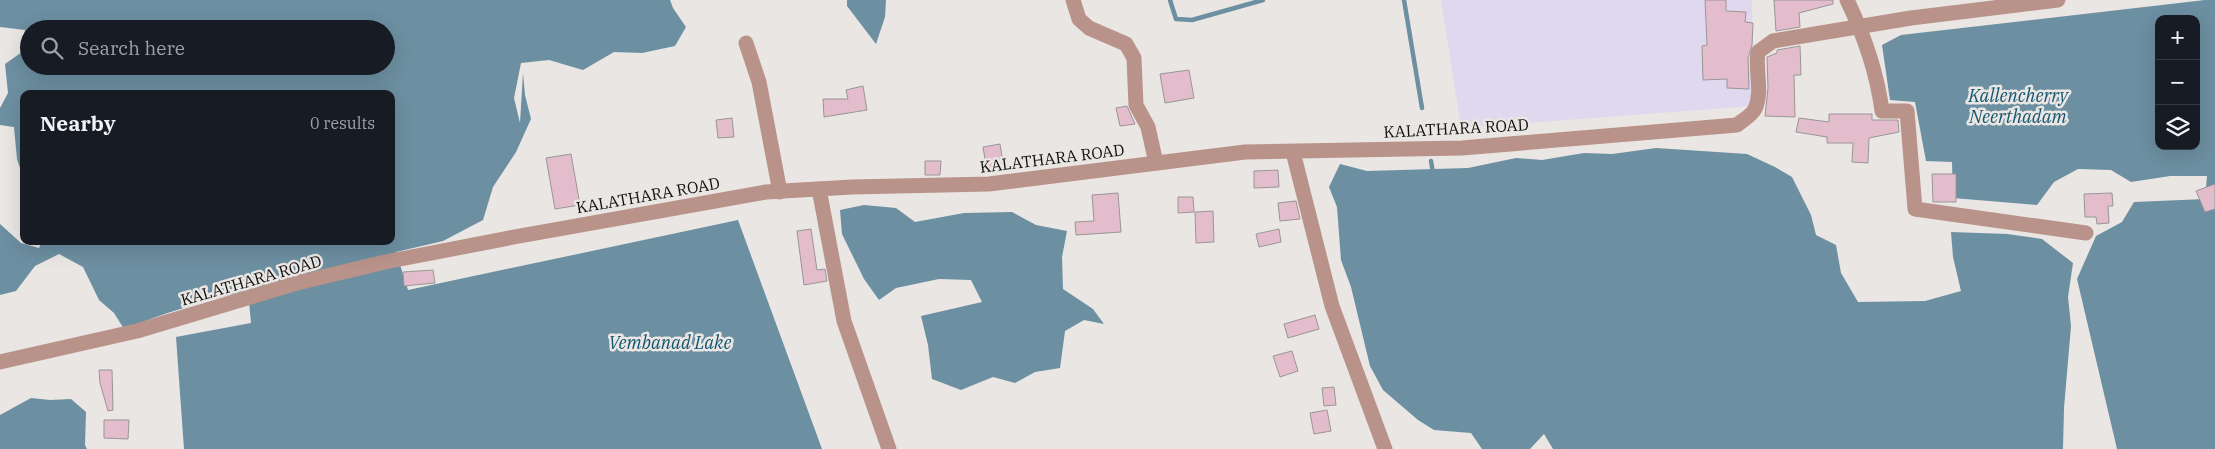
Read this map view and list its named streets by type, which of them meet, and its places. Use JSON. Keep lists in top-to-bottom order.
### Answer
{
  "streets": {
    "street": ["KALATHARA ROAD"]
  },
  "water": ["Kallencherry Neerthadam", "Vembanad Lake"],
  "page": {
    "map_buttons": ["+", "−"],
    "search": "Search here",
    "heading": ["Nearby", "0 results"]
  }
}
